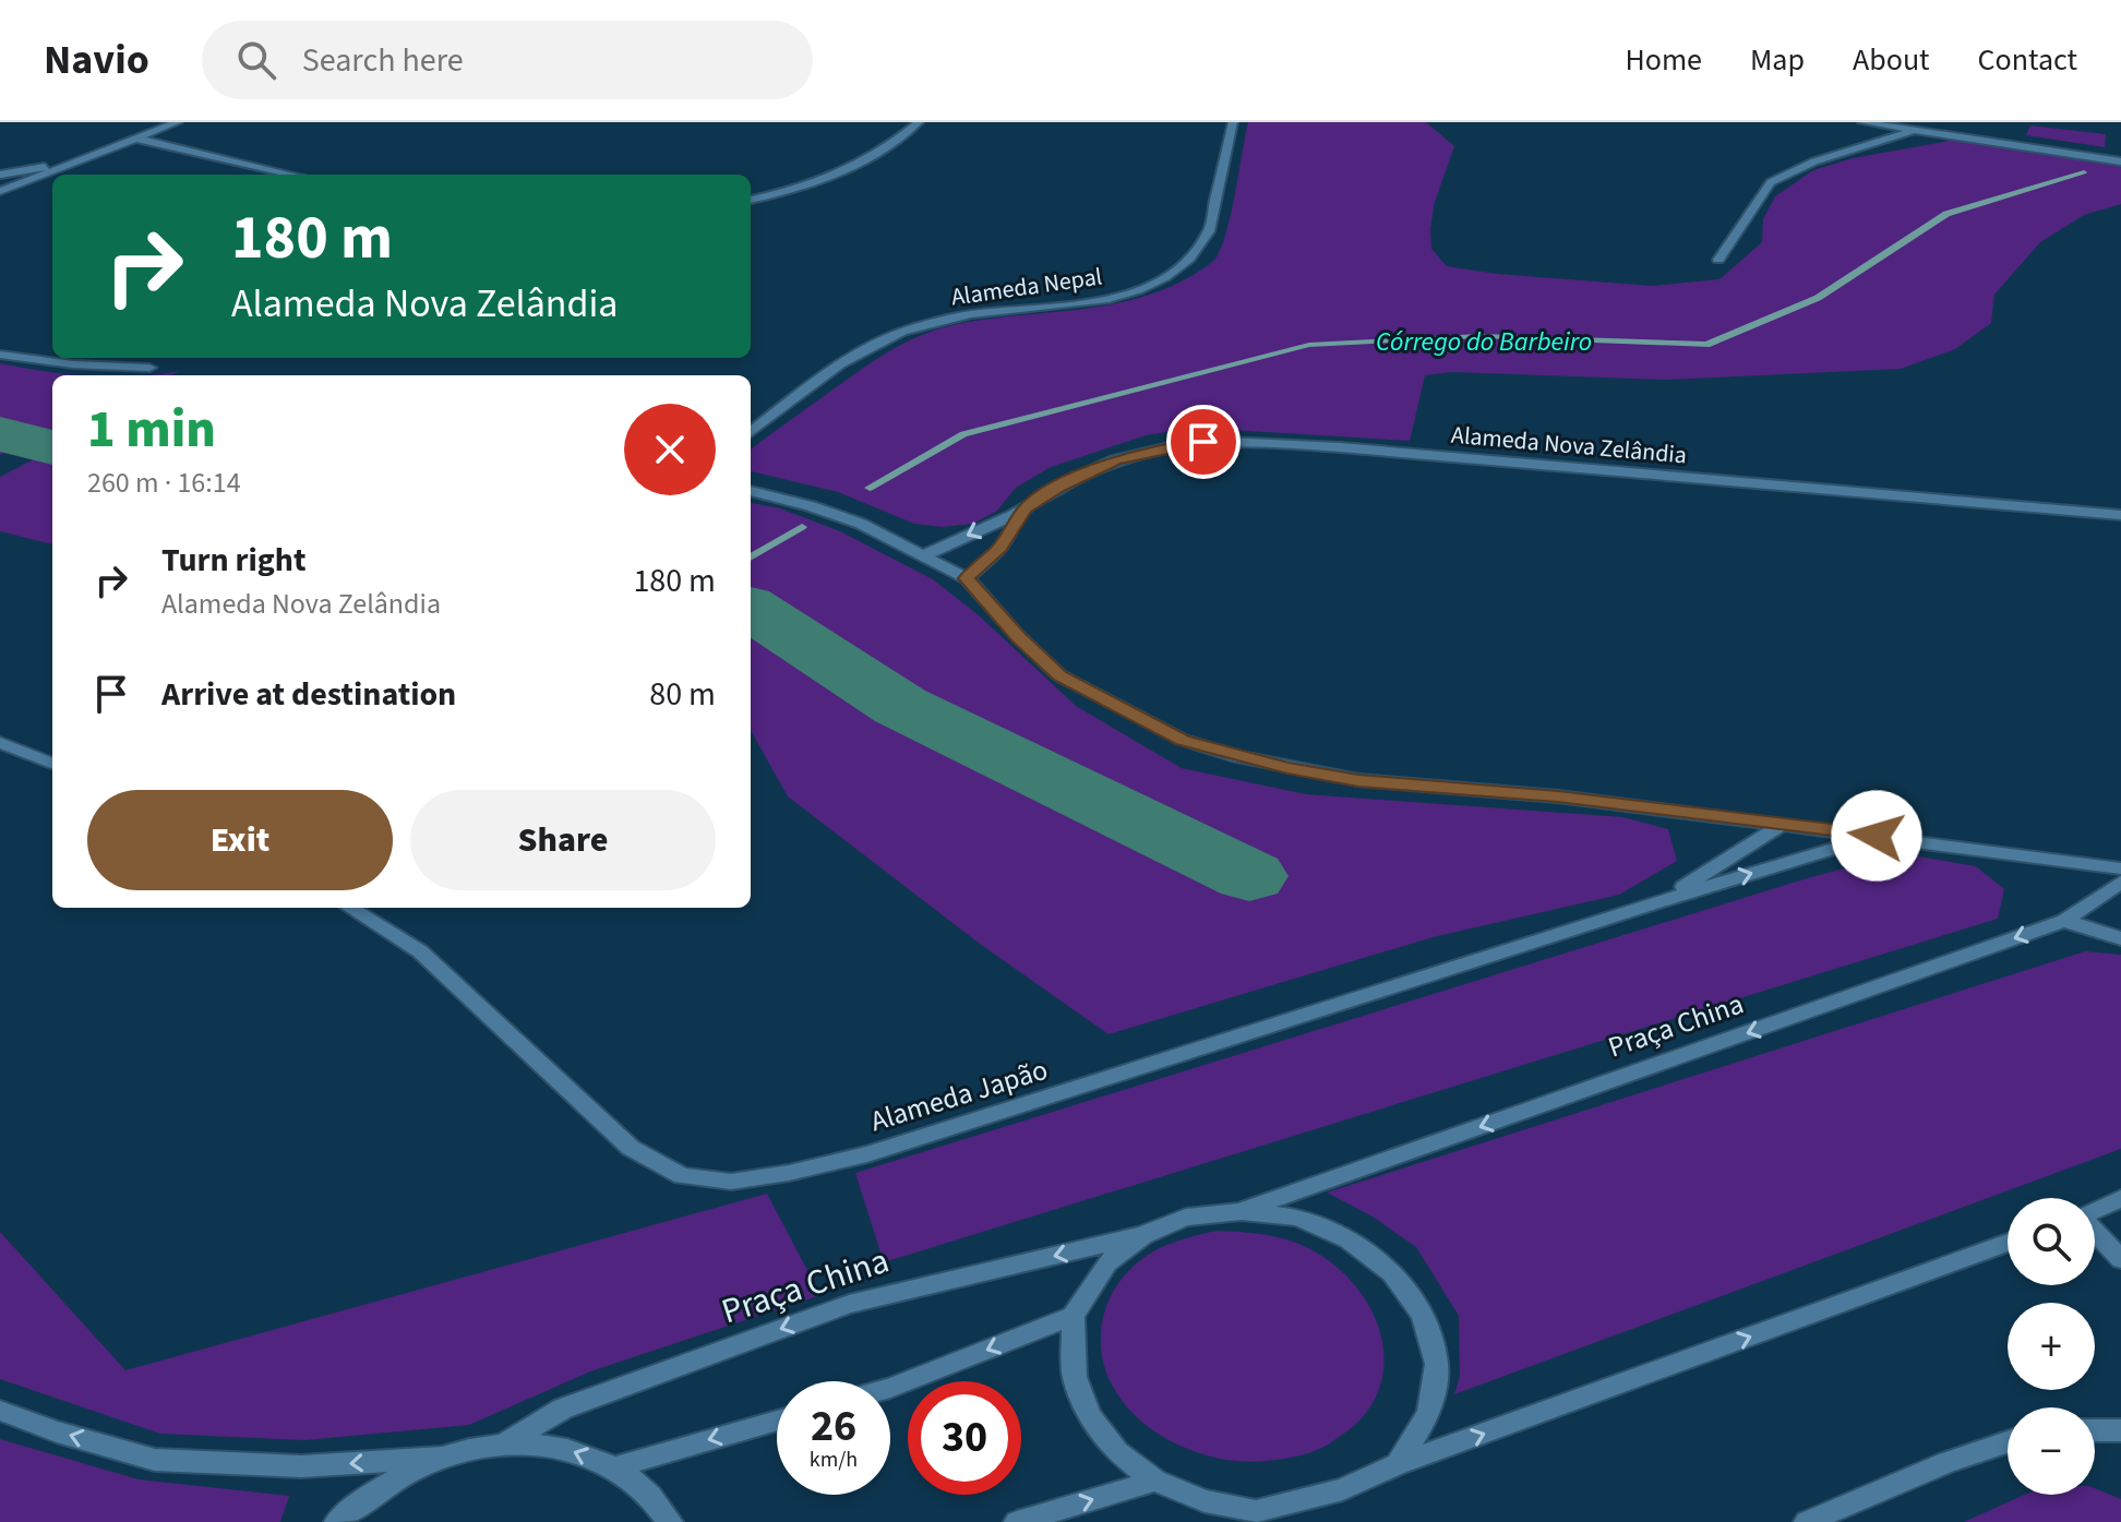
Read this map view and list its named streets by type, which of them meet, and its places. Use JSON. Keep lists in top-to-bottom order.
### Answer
{
  "streets": {
    "street": [
      "Alameda Nepal",
      "Alameda Nova Zelândia",
      "Praça China",
      "Alameda Japão"
    ]
  },
  "water": ["Córrego do Barbeiro"],
  "page": {
    "header": "Navio",
    "search": "Search here",
    "nav": [
      "Home",
      "Map",
      "About",
      "Contact"
    ],
    "turn": ["180 m", "Alameda Nova Zelândia"],
    "heading": ["1 min", "260 m · 16:14"],
    "list": [
      {
        "name": "Turn right",
        "note": "Alameda Nova Zelândia",
        "value": "180 m"
      },
      {
        "name": "Arrive at destination",
        "value": "80 m"
      }
    ],
    "buttons": ["Exit", "Share"],
    "map_buttons": ["+", "−"],
    "speed": "26 km/h",
    "limit": "30"
  }
}
